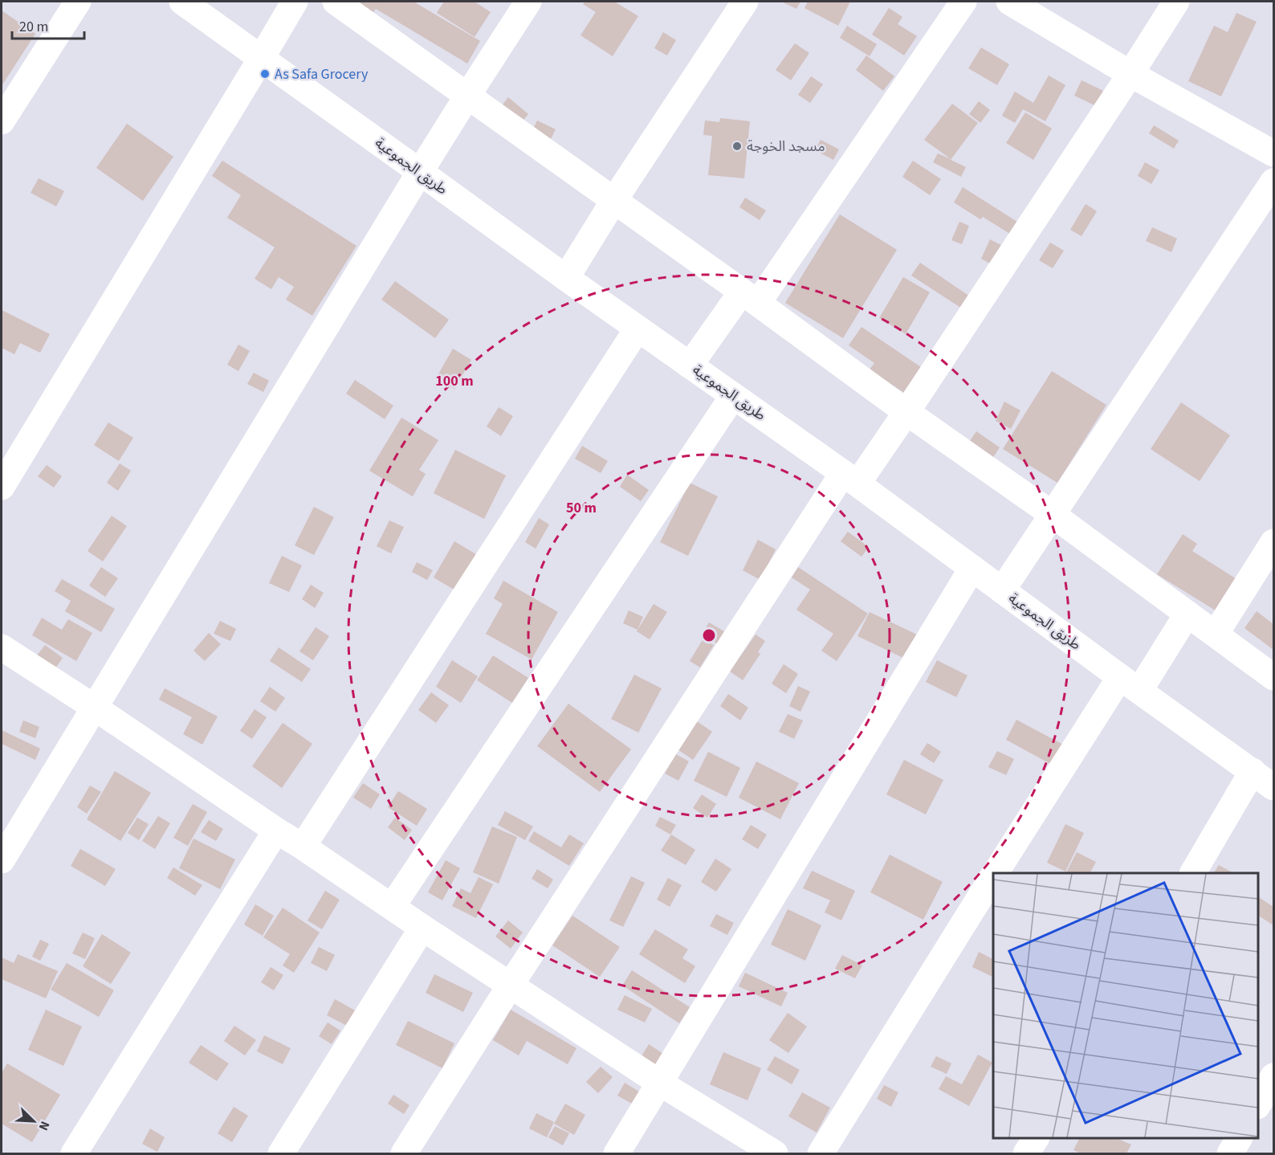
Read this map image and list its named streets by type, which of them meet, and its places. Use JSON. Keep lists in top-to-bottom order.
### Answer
{
  "streets": {
    "street": ["طريق الجموعية"]
  },
  "places": ["As Safa Grocery", "مسجد الخوجة"],
  "scale_bar": "20 m",
  "north": "bottom right",
  "rings": ["100 m", "50 m"]
}
